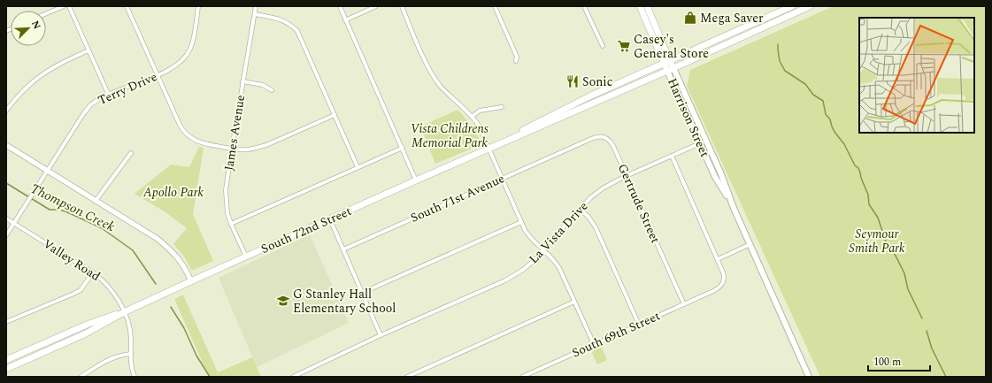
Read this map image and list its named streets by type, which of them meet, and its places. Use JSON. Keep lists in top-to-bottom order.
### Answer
{
  "streets": {
    "main road": ["Harrison Street", "South 72nd Street"],
    "street": [
      "Terry Drive",
      "James Avenue",
      "South 71st Avenue",
      "Gertrude Street",
      "La Vista Drive",
      "Valley Road",
      "South 69th Street"
    ]
  },
  "crossings": [
    ["Terry Drive", "Valley Road"],
    ["Harrison Street", "South 72nd Street"],
    ["Harrison Street", "La Vista Drive"],
    ["James Avenue", "South 72nd Street"],
    ["South 71st Avenue", "Gertrude Street"],
    ["Gertrude Street", "La Vista Drive"],
    ["Gertrude Street", "South 69th Street"],
    ["South 72nd Street", "Valley Road"]
  ],
  "water": ["Thompson Creek"],
  "parks": ["Vista Childrens Memorial Park", "Apollo Park", "Seymour Smith Park"],
  "places": {
    "shop": ["Mega Saver"],
    "supermarket": ["Casey's General Store"],
    "restaurant": ["Sonic"],
    "school or university": ["G Stanley Hall Elementary School"]
  },
  "scale_bar": "100 m",
  "north": "top right"
}
